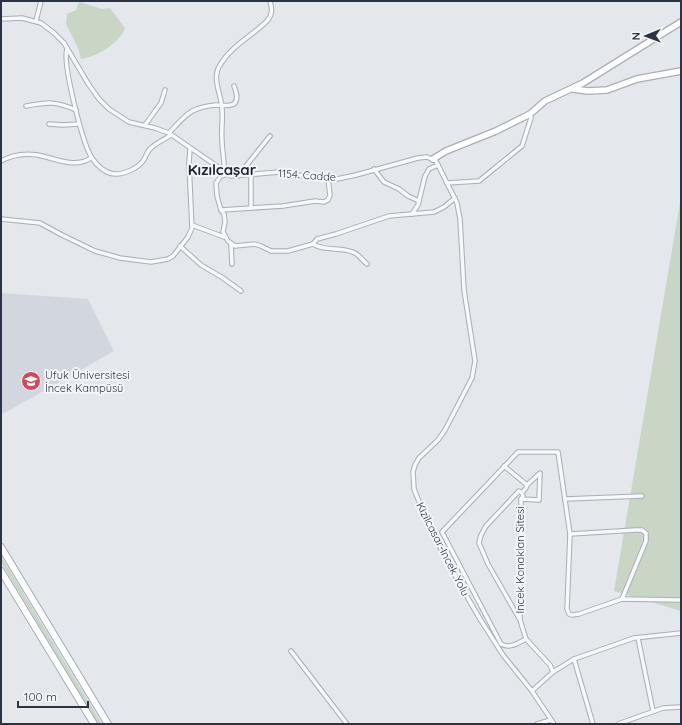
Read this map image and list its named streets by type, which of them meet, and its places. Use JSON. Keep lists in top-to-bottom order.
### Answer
{
  "streets": {
    "street": ["1154. Cadde", "Kizilcasar-Incek Yolu", "Incek Konaklan Sitesi"]
  },
  "crossings": [
    ["1154. Cadde", "Kizilcasar-Incek Yolu"]
  ],
  "districts": ["Kızılcaşar"],
  "places": {
    "school or university": ["Ufuk Üniversitesi İncek Kampüsü"]
  },
  "scale_bar": "100 m",
  "north": "left"
}
